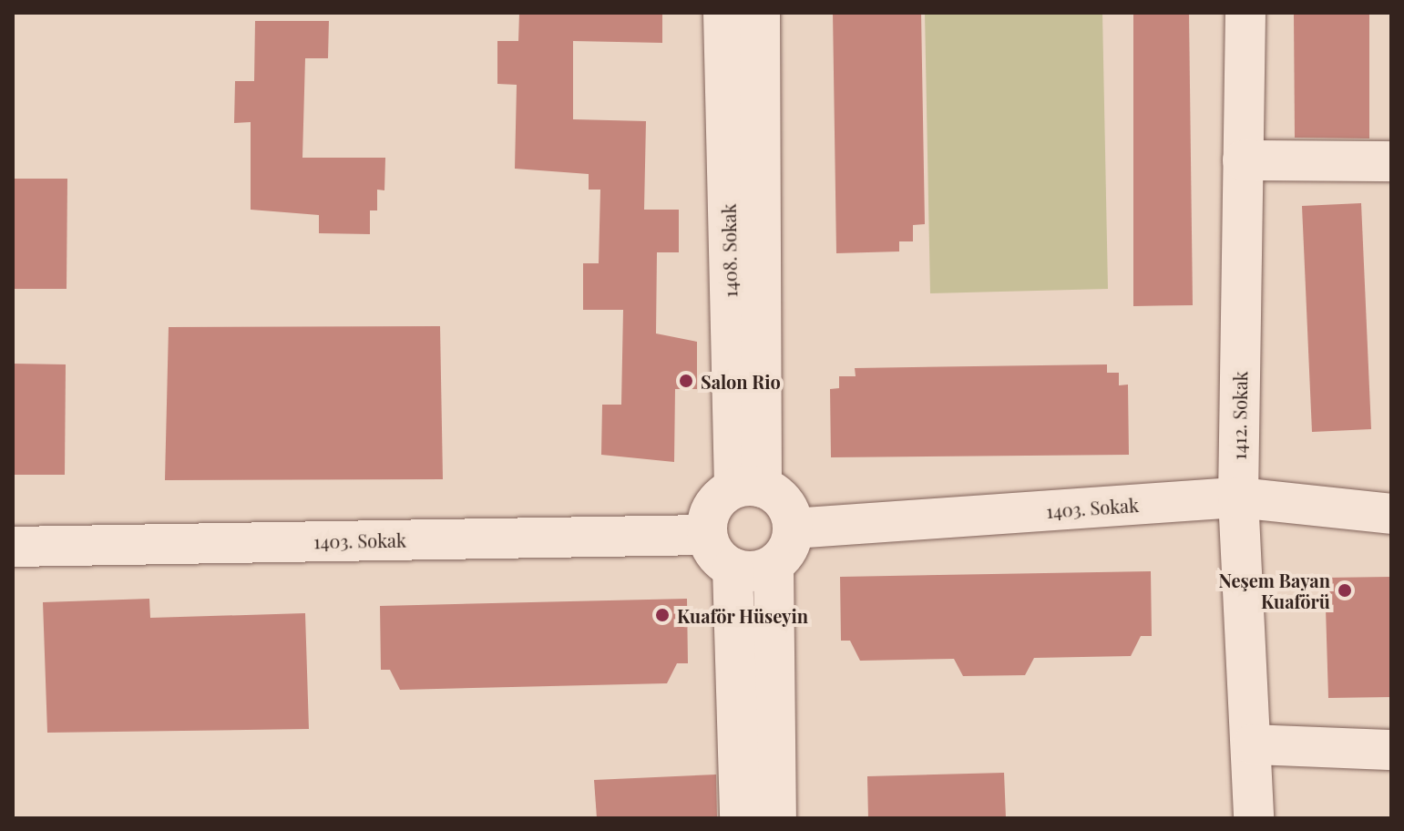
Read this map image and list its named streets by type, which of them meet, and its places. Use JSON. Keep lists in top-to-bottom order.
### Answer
{
  "streets": {
    "street": ["1408. Sokak", "1412. Sokak", "1403. Sokak"]
  },
  "crossings": [
    ["1408. Sokak", "1403. Sokak"],
    ["1412. Sokak", "1403. Sokak"]
  ],
  "places": ["Salon Rio", "Neşem Bayan Kuaförü", "Kuaför Hüseyin"]
}
